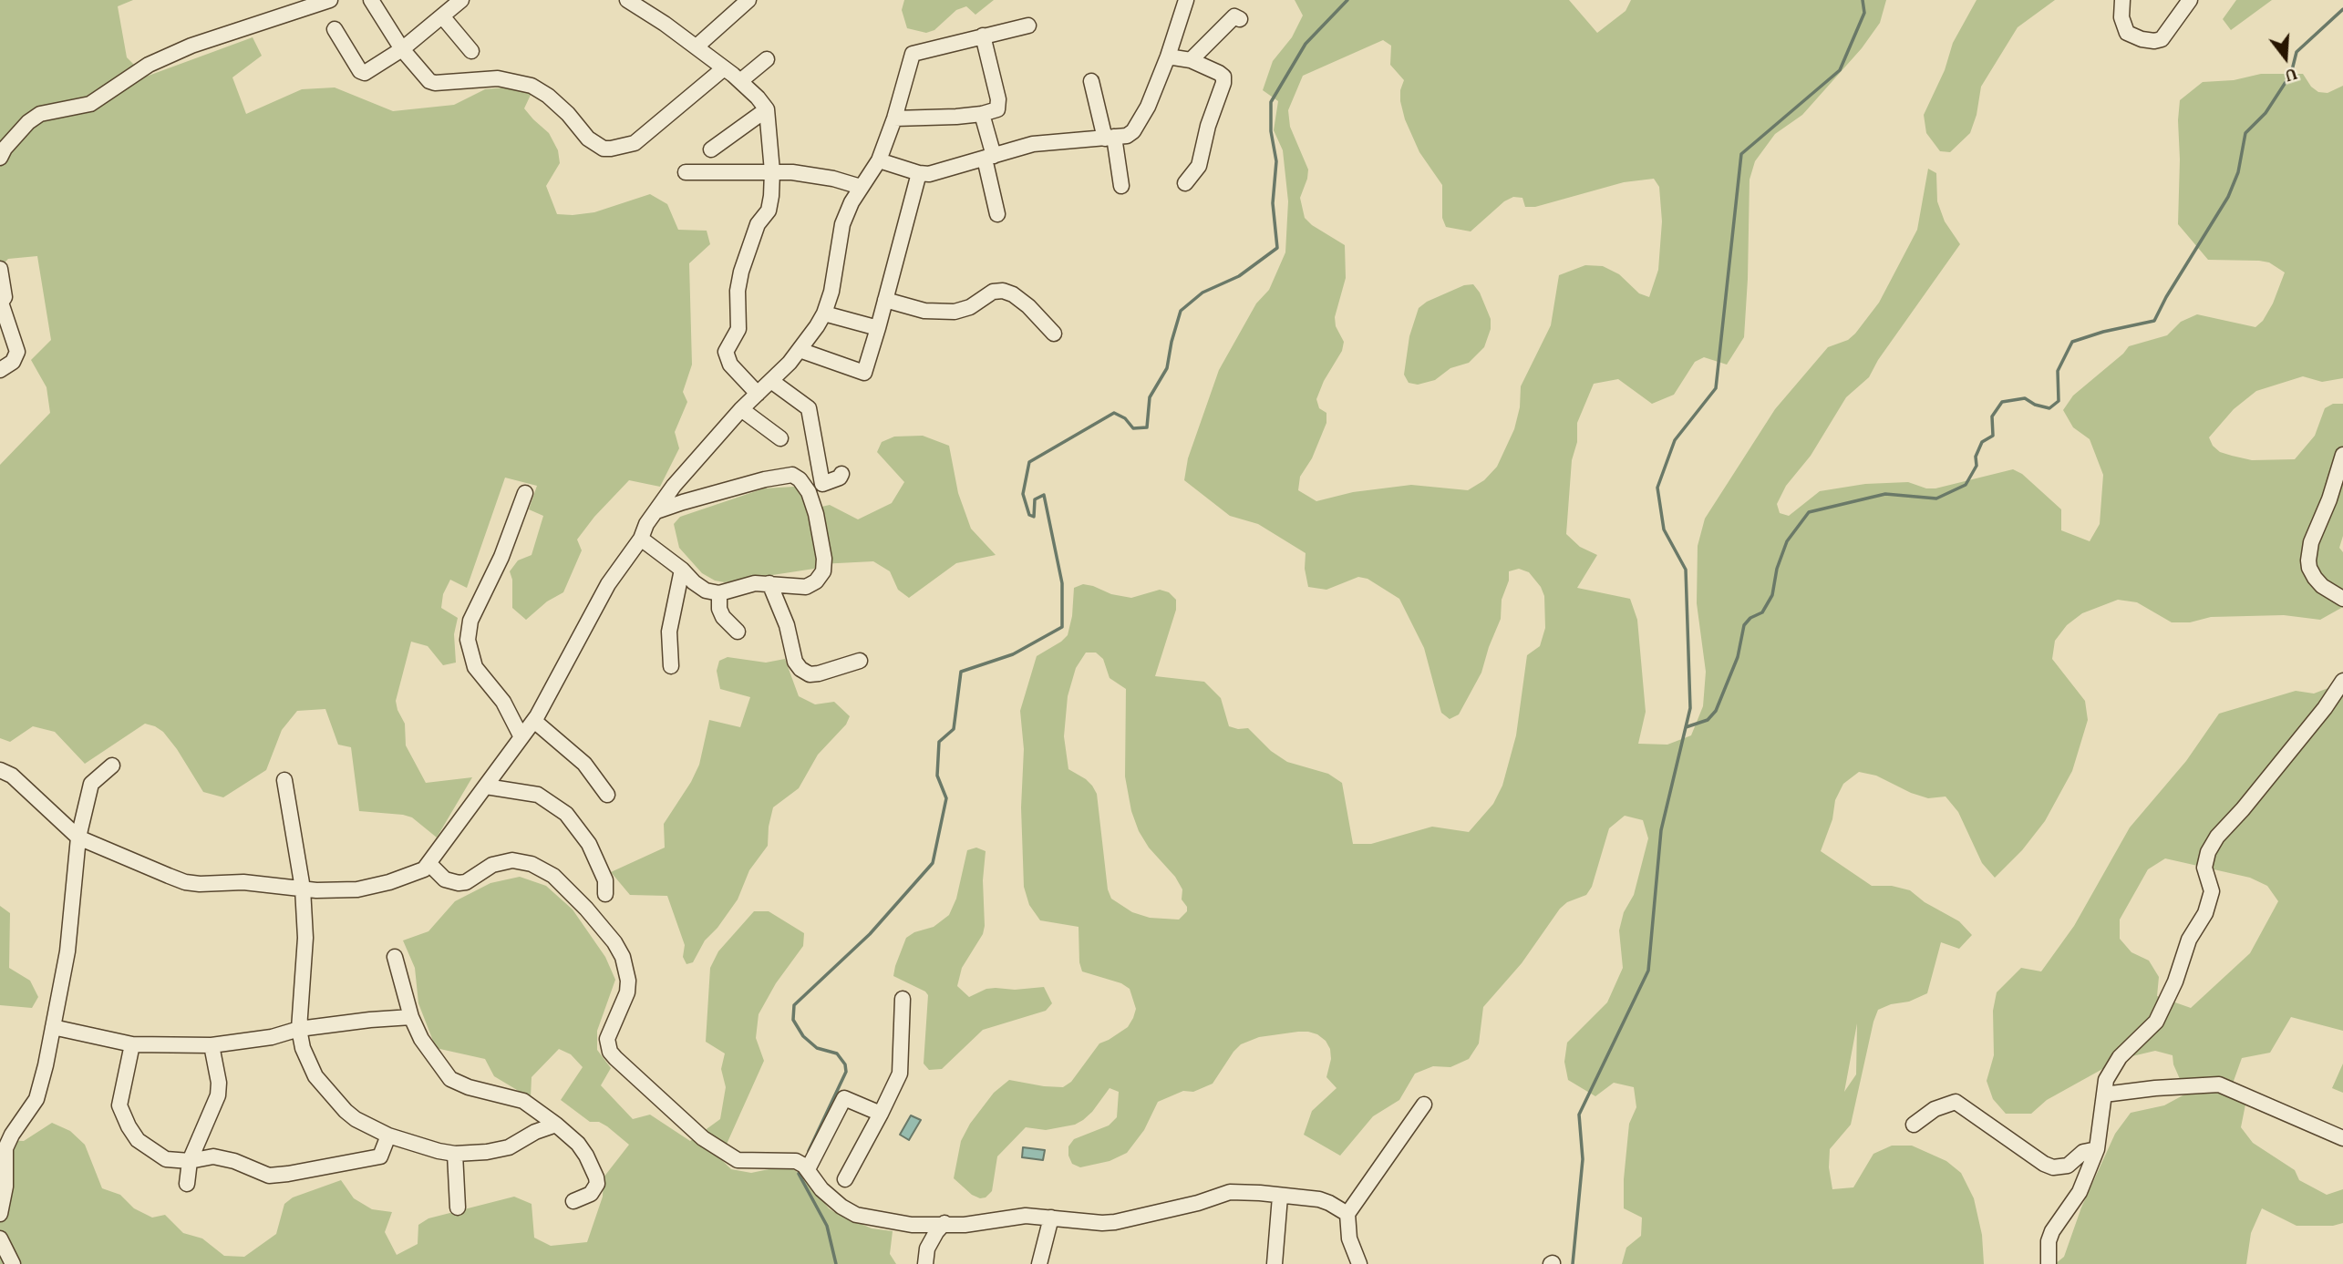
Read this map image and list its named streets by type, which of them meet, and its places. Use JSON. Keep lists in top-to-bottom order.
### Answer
{
  "north": "bottom"
}
